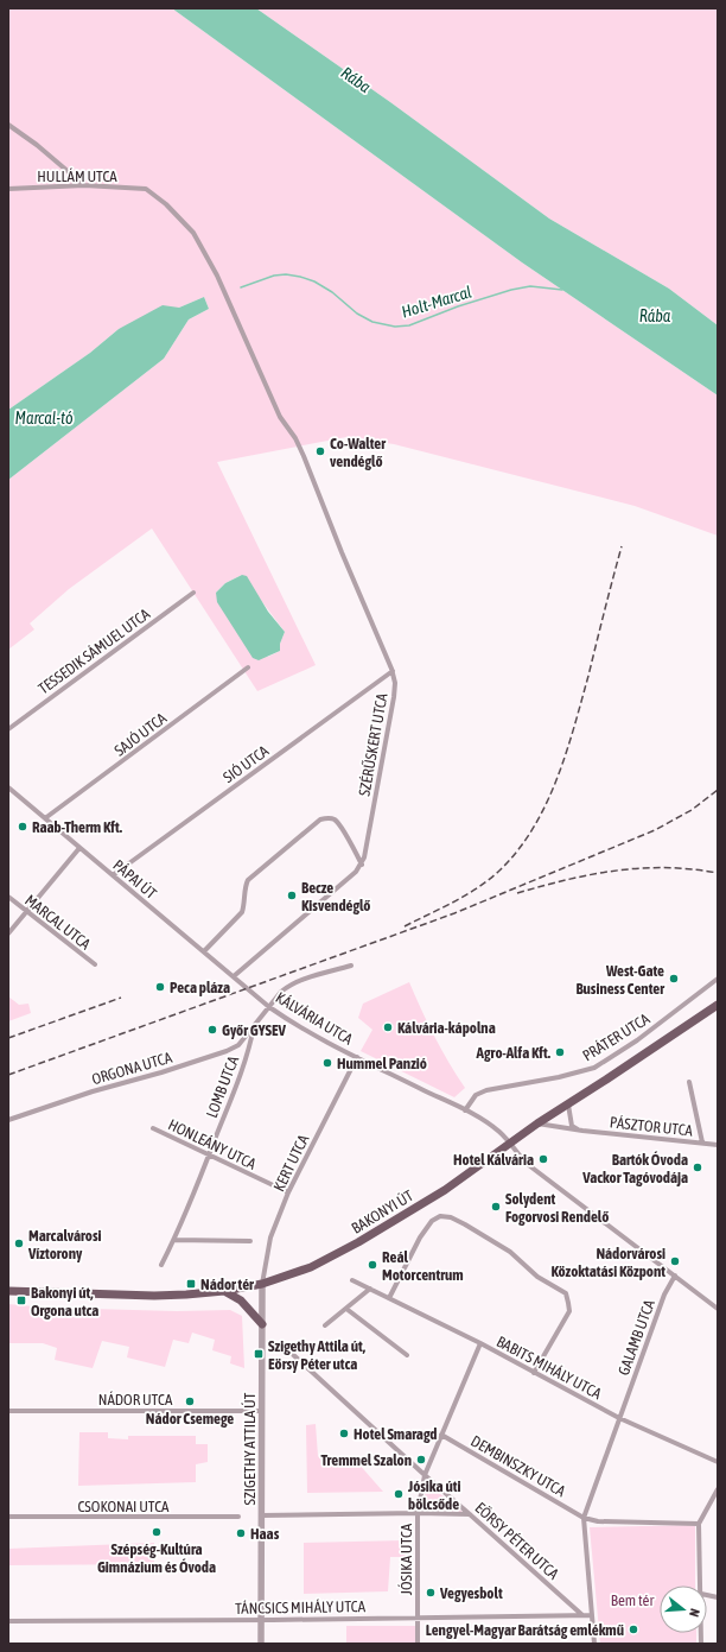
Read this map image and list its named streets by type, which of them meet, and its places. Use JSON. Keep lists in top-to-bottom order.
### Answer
{
  "streets": {
    "main road": ["BAKONYI ÚT"],
    "street": [
      "HULLÁM UTCA",
      "TESSEDIK SÁMUEL UTCA",
      "SAJÓ UTCA",
      "SZÉRŰSKERT UTCA",
      "SIÓ UTCA",
      "PÁPAI ÚT",
      "MARCAL UTCA",
      "KÁLVÁRIA UTCA",
      "PRÁTER UTCA",
      "ORGONA UTCA",
      "LOMB UTCA",
      "PÁSZTOR UTCA",
      "HONLEÁNY UTCA",
      "KERT UTCA",
      "GALAMB UTCA",
      "BABITS MIHÁLY UTCA",
      "NÁDOR UTCA",
      "SZIGETHY ATTILA ÚT",
      "DEMBINSZKY UTCA",
      "CSOKONAI UTCA",
      "EÖRSY PÉTER UTCA",
      "JÓSIKA UTCA",
      "TÁNCSICS MIHÁLY UTCA"
    ]
  },
  "crossings": [
    ["HULLÁM UTCA", "SZÉRŰSKERT UTCA"],
    ["SAJÓ UTCA", "PÁPAI ÚT"],
    ["SZÉRŰSKERT UTCA", "SIÓ UTCA"],
    ["SIÓ UTCA", "PÁPAI ÚT"],
    ["PÁPAI ÚT", "KÁLVÁRIA UTCA"],
    ["KÁLVÁRIA UTCA", "PRÁTER UTCA"],
    ["KÁLVÁRIA UTCA", "LOMB UTCA"],
    ["KÁLVÁRIA UTCA", "KERT UTCA"],
    ["KÁLVÁRIA UTCA", "BAKONYI ÚT"],
    ["KÁLVÁRIA UTCA", "GALAMB UTCA"],
    ["ORGONA UTCA", "LOMB UTCA"],
    ["LOMB UTCA", "HONLEÁNY UTCA"],
    ["PÁSZTOR UTCA", "BAKONYI ÚT"],
    ["HONLEÁNY UTCA", "KERT UTCA"],
    ["KERT UTCA", "BAKONYI ÚT"],
    ["KERT UTCA", "SZIGETHY ATTILA ÚT"],
    ["BAKONYI ÚT", "SZIGETHY ATTILA ÚT"],
    ["GALAMB UTCA", "BABITS MIHÁLY UTCA"],
    ["GALAMB UTCA", "DEMBINSZKY UTCA"],
    ["BABITS MIHÁLY UTCA", "JÓSIKA UTCA"],
    ["NÁDOR UTCA", "SZIGETHY ATTILA ÚT"],
    ["SZIGETHY ATTILA ÚT", "TÁNCSICS MIHÁLY UTCA"],
    ["DEMBINSZKY UTCA", "JÓSIKA UTCA"],
    ["EÖRSY PÉTER UTCA", "JÓSIKA UTCA"],
    ["EÖRSY PÉTER UTCA", "TÁNCSICS MIHÁLY UTCA"],
    ["JÓSIKA UTCA", "TÁNCSICS MIHÁLY UTCA"]
  ],
  "water": ["Rába", "Holt-Marcal", "Marcal-tó"],
  "parks": ["Bem tér"],
  "places": {
    "other": [
      "Co-Walter vendéglő",
      "Raab-Therm Kft.",
      "Becze Kisvendéglő",
      "West-Gate Business Center",
      "Peca pláza",
      "Kálvária-kápolna",
      "Győr GYSEV",
      "Agro-Alfa Kft.",
      "Hummel Panzió",
      "Hotel Kálvária",
      "Bartók Óvoda Vackor Tagóvodája",
      "Solydent Fogorvosi Rendelő",
      "Marcalvárosi Víztorony",
      "Nádorvárosi Közoktatási Központ",
      "Reál Motorcentrum",
      "Nádor Csemege",
      "Hotel Smaragd",
      "Tremmel Szalon",
      "Jósika úti bölcsőde",
      "Szépség-Kultúra Gimnázium és Óvoda",
      "Haas",
      "Vegyesbolt",
      "Lengyel-Magyar Barátság emlékmű"
    ],
    "transit": ["Nádor tér", "Bakonyi út, Orgona utca", "Szigethy Attila út, Eörsy Péter utca"]
  },
  "north": "right"
}
